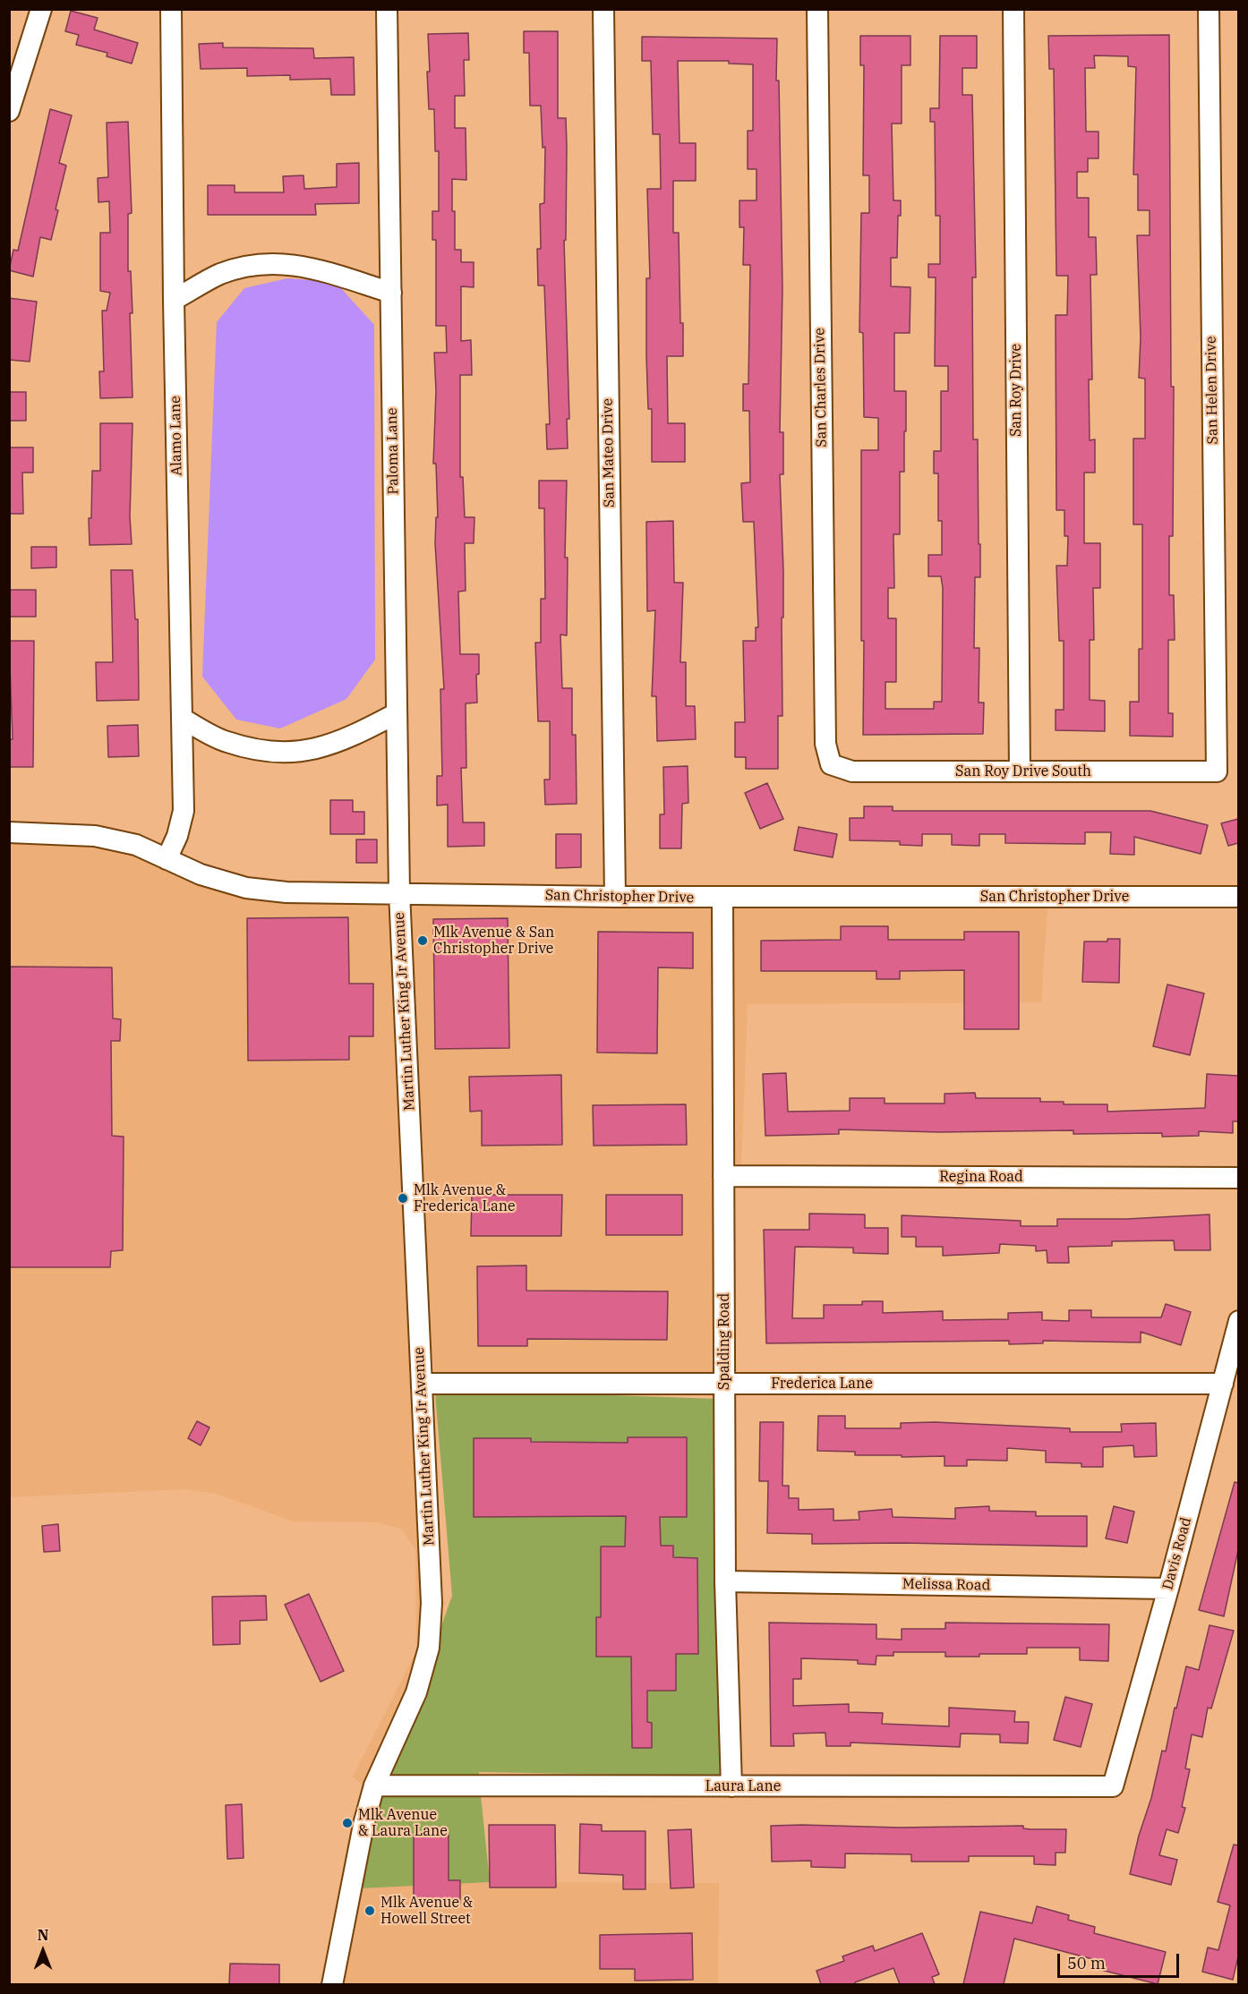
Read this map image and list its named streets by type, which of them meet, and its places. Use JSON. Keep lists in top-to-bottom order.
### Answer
{
  "streets": {
    "street": [
      "San Charles Drive",
      "San Roy Drive",
      "San Helen Drive",
      "Alamo Lane",
      "Paloma Lane",
      "San Mateo Drive",
      "San Roy Drive South",
      "San Christopher Drive",
      "Martin Luther King Jr Avenue",
      "Regina Road",
      "Spalding Road",
      "Frederica Lane",
      "Davis Road",
      "Melissa Road",
      "Laura Lane"
    ]
  },
  "crossings": [
    ["San Charles Drive", "San Roy Drive South"],
    ["San Roy Drive", "San Roy Drive South"],
    ["San Helen Drive", "San Roy Drive South"],
    ["Alamo Lane", "San Christopher Drive"],
    ["Paloma Lane", "San Christopher Drive"],
    ["Paloma Lane", "Martin Luther King Jr Avenue"],
    ["San Mateo Drive", "San Christopher Drive"],
    ["San Christopher Drive", "Martin Luther King Jr Avenue"],
    ["San Christopher Drive", "Spalding Road"],
    ["Martin Luther King Jr Avenue", "Frederica Lane"],
    ["Martin Luther King Jr Avenue", "Laura Lane"],
    ["Regina Road", "Spalding Road"],
    ["Spalding Road", "Frederica Lane"],
    ["Spalding Road", "Melissa Road"],
    ["Spalding Road", "Laura Lane"],
    ["Frederica Lane", "Davis Road"],
    ["Davis Road", "Melissa Road"],
    ["Davis Road", "Laura Lane"]
  ],
  "places": [
    "Mlk Avenue & San Christopher Drive",
    "Mlk Avenue & Frederica Lane",
    "Mlk Avenue & Laura Lane",
    "Mlk Avenue & Howell Street"
  ],
  "scale_bar": "50 m",
  "north": "top"
}
